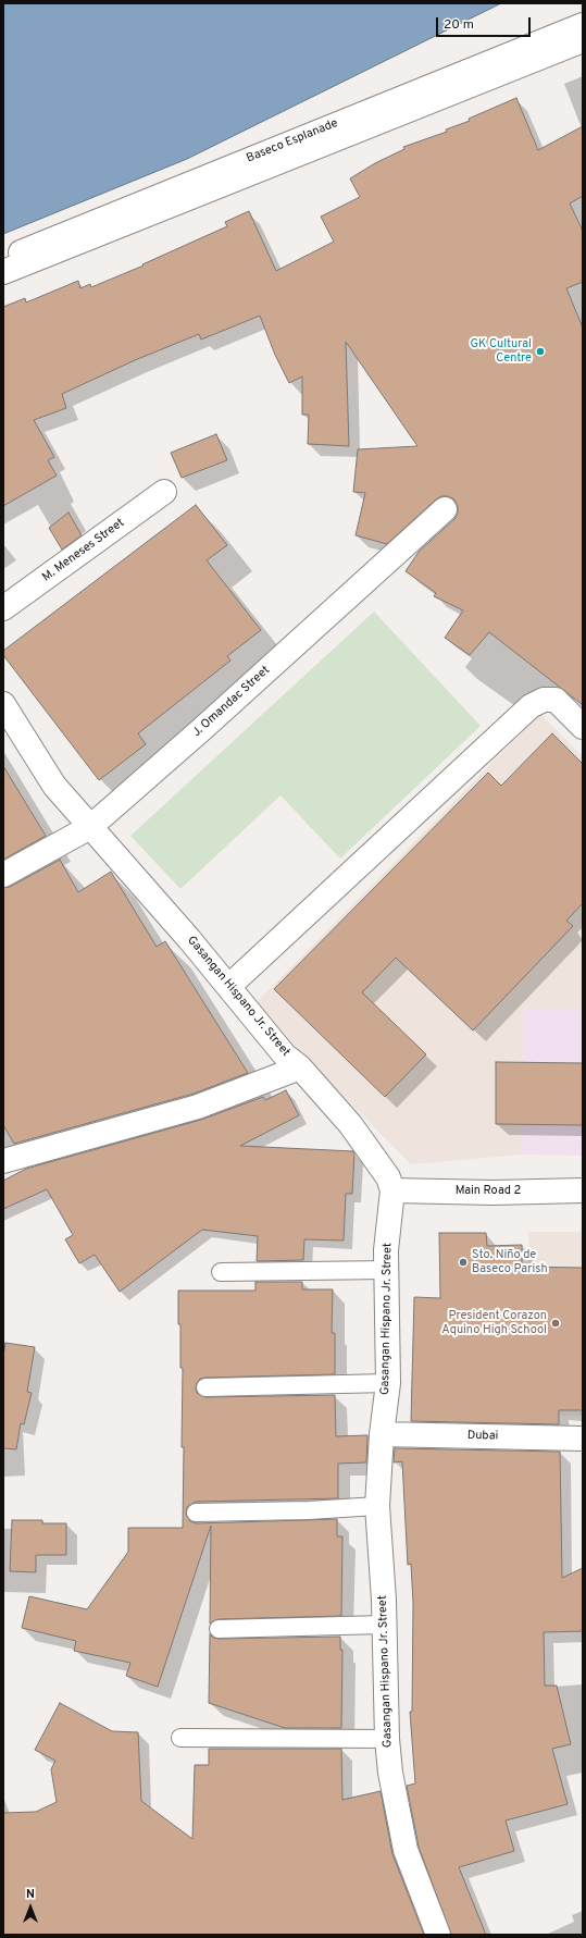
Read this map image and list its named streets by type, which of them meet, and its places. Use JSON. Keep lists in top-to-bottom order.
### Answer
{
  "streets": {
    "street": [
      "Baseco Esplanade",
      "M. Meneses Street",
      "J. Omandac Street",
      "Gasangan Hispano Jr. Street",
      "Main Road 2",
      "Dubai"
    ]
  },
  "crossings": [
    ["J. Omandac Street", "Gasangan Hispano Jr. Street"],
    ["Gasangan Hispano Jr. Street", "Main Road 2"],
    ["Gasangan Hispano Jr. Street", "Dubai"]
  ],
  "places": ["GK Cultural Centre", "Sto. Niño de Baseco Parish", "President Corazon Aquino High School"],
  "scale_bar": "20 m",
  "north": "top"
}
